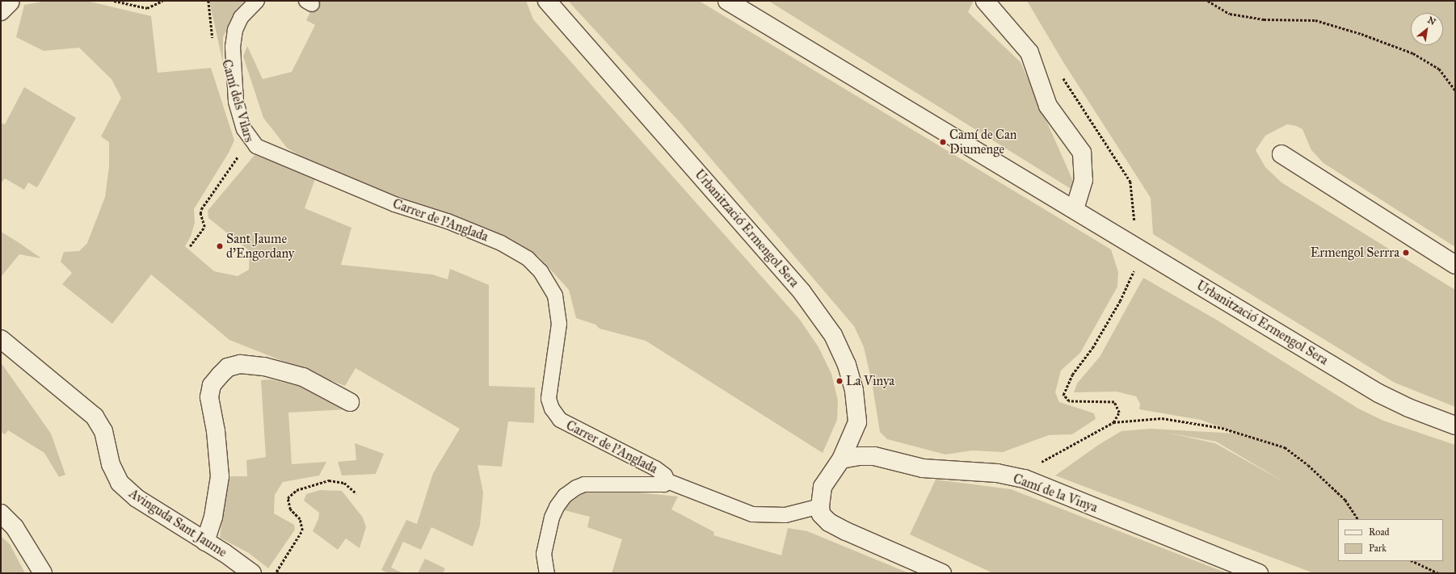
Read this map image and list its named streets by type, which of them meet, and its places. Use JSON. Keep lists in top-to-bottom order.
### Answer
{
  "streets": {
    "street": ["Urbanització Ermengol Sera", "Camí de la Vinya", "Avinguda Sant Jaume"],
    "lane": ["Carrer de l'Anglada"],
    "path": ["Camí dels Vilars"]
  },
  "crossings": [
    ["Carrer de l'Anglada", "Urbanització Ermengol Sera"],
    ["Urbanització Ermengol Sera", "Camí de la Vinya"]
  ],
  "places": [
    "Camí de Can Diumenge",
    "Sant Jaume d'Engordany",
    "Ermengol Serrra",
    "La Vinya"
  ],
  "legend": ["Road", "Park"],
  "north": "top right"
}
